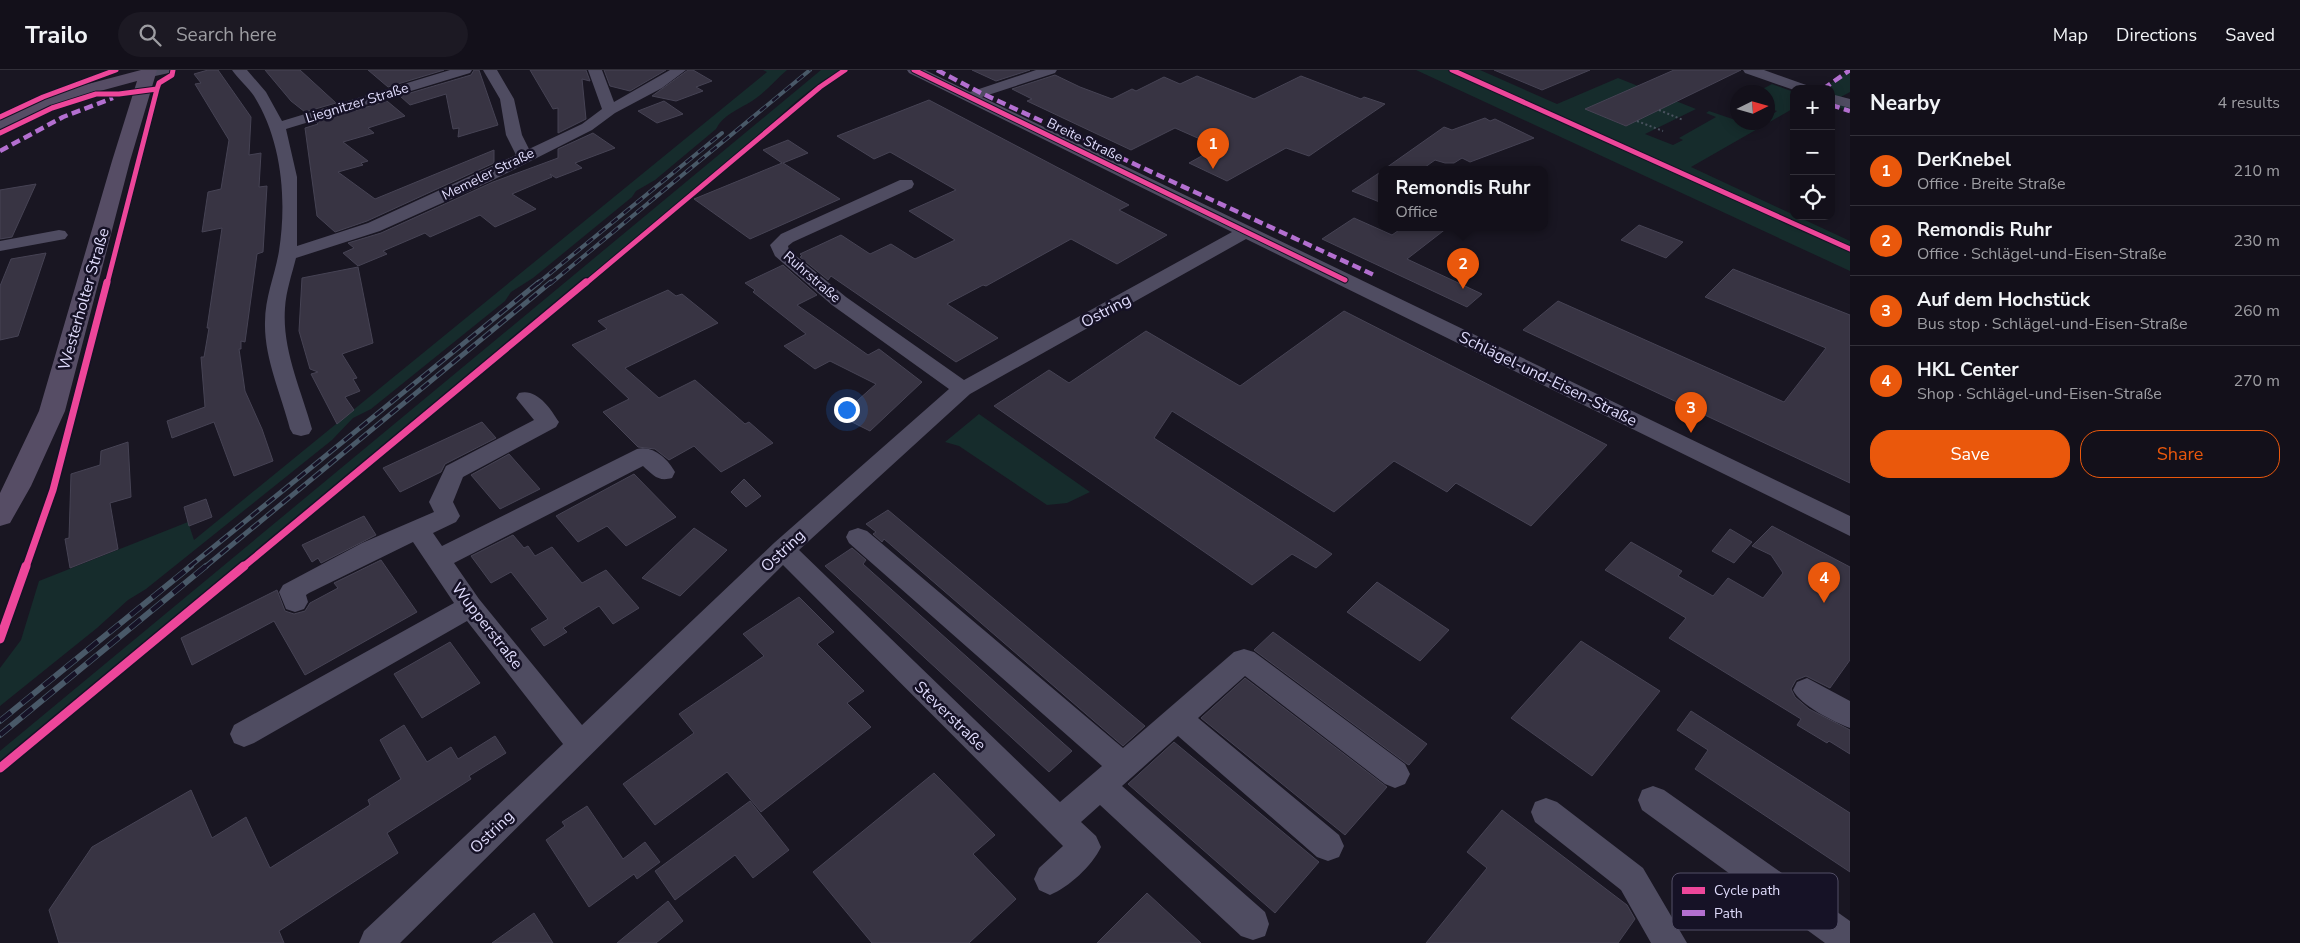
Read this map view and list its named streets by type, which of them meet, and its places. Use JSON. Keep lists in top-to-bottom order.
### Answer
{
  "streets": {
    "main road": ["Westerholter Straße"],
    "street": [
      "Liegnitzer Straße",
      "Breite Straße",
      "Memeler Straße",
      "Ruhrstraße",
      "Ostring",
      "Schlägel-und-Eisen-Straße",
      "Wupperstraße",
      "Steverstraße"
    ]
  },
  "crossings": [
    ["Breite Straße", "Ostring"],
    ["Breite Straße", "Schlägel-und-Eisen-Straße"],
    ["Ruhrstraße", "Ostring"],
    ["Ostring", "Schlägel-und-Eisen-Straße"],
    ["Ostring", "Wupperstraße"],
    ["Ostring", "Steverstraße"]
  ],
  "legend": ["Cycle path", "Path"],
  "north": "right",
  "page": {
    "header": "Trailo",
    "search": "Search here",
    "nav": ["Map", "Directions", "Saved"],
    "heading": ["Nearby", "4 results"],
    "map_buttons": ["+", "−"],
    "pins": [
      "1",
      "2",
      "3",
      "4"
    ],
    "list": [
      {
        "mark": "1",
        "name": "DerKnebel",
        "note": "Office · Breite Straße",
        "value": "210 m"
      },
      {
        "mark": "2",
        "name": "Remondis Ruhr",
        "note": "Office · Schlägel-und-Eisen-Straße",
        "value": "230 m"
      },
      {
        "mark": "3",
        "name": "Auf dem Hochstück",
        "note": "Bus stop · Schlägel-und-Eisen-Straße",
        "value": "260 m"
      },
      {
        "mark": "4",
        "name": "HKL Center",
        "note": "Shop · Schlägel-und-Eisen-Straße",
        "value": "270 m"
      }
    ],
    "popup": ["Remondis Ruhr", "Office"],
    "buttons": ["Save", "Share"]
  }
}
